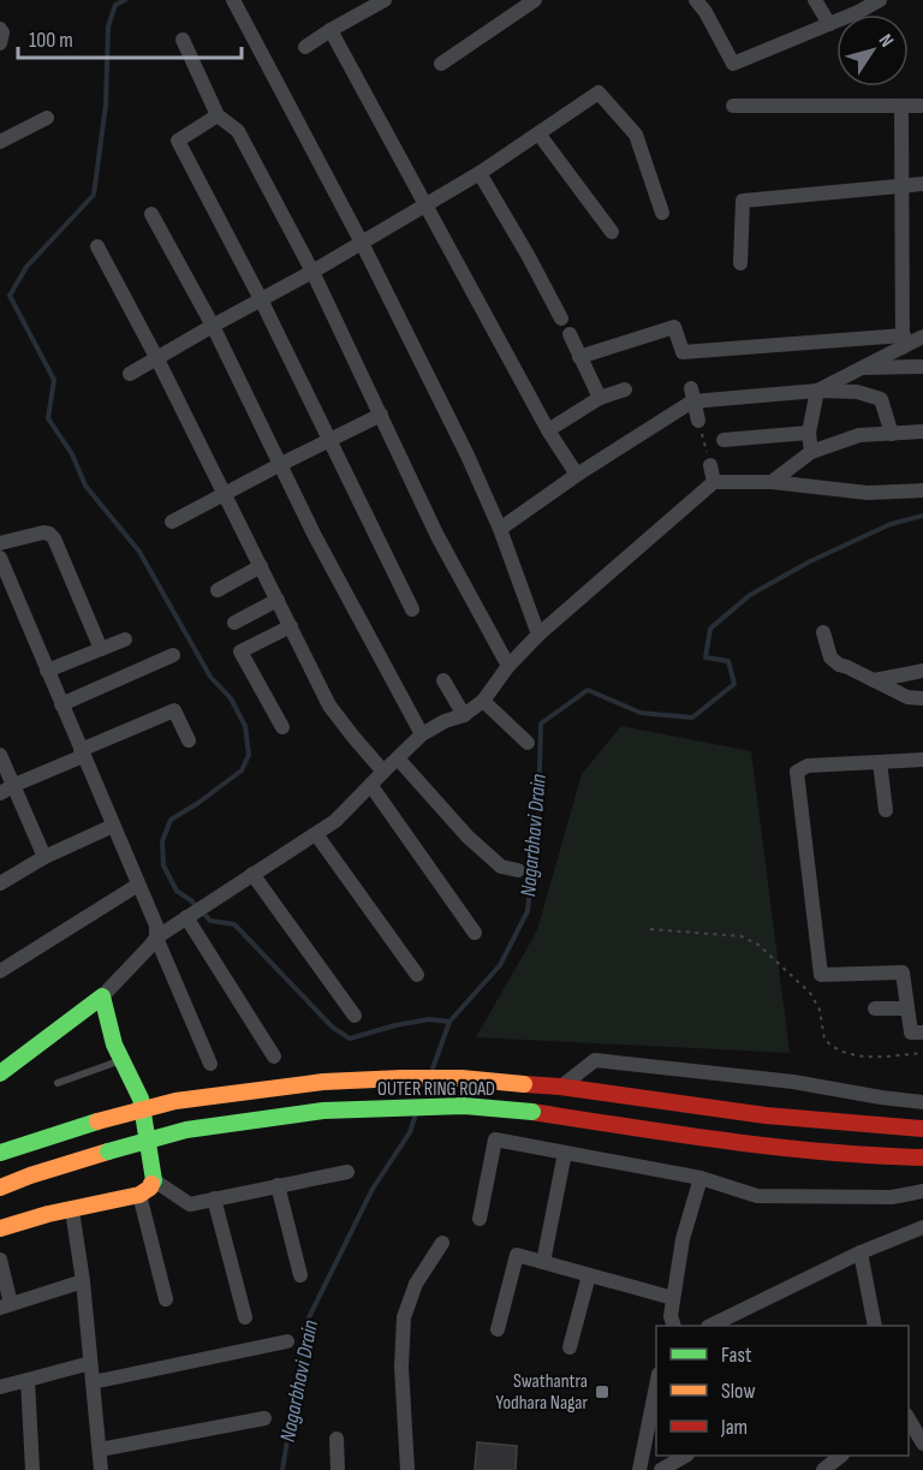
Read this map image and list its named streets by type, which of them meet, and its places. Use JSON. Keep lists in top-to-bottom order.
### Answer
{
  "streets": {
    "main road": ["OUTER RING ROAD"]
  },
  "water": ["Nagarbhavi Drain"],
  "places": {
    "transit": ["Swathantra Yodhara Nagar"]
  },
  "legend": ["Fast", "Slow", "Jam"],
  "scale_bar": "100 m",
  "north": "top right"
}
